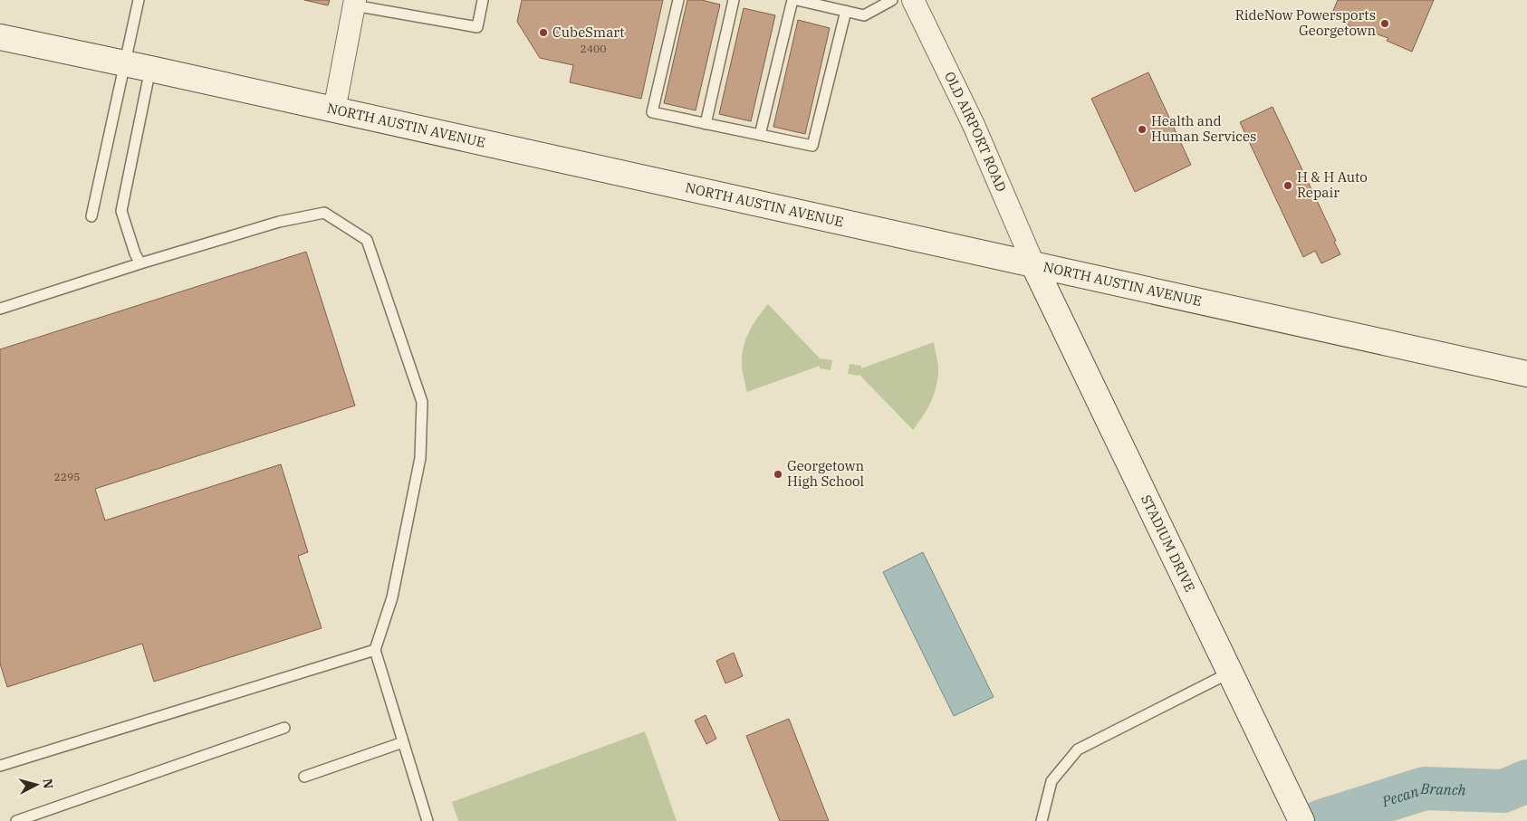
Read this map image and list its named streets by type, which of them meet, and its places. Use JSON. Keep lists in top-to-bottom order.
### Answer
{
  "streets": {
    "main road": ["NORTH AUSTIN AVENUE", "STADIUM DRIVE"],
    "street": ["OLD AIRPORT ROAD"]
  },
  "crossings": [
    ["NORTH AUSTIN AVENUE", "OLD AIRPORT ROAD"],
    ["NORTH AUSTIN AVENUE", "STADIUM DRIVE"],
    ["OLD AIRPORT ROAD", "STADIUM DRIVE"]
  ],
  "water": ["Pecan Branch"],
  "places": [
    "RideNow Powersports Georgetown",
    "CubeSmart",
    "Health and Human Services",
    "H & H Auto Repair",
    "Georgetown High School"
  ],
  "house_numbers": ["2400", "2295"],
  "north": "right"
}
